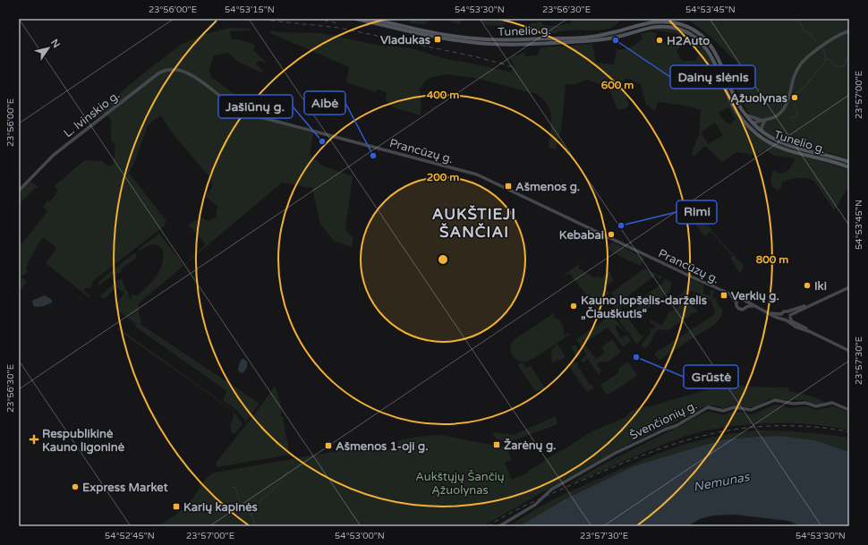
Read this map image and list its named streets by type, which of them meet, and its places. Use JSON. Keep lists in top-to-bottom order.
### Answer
{
  "streets": {
    "main road": ["Tunelio g."],
    "street": ["L. Ivinskio g.", "Prancūzų g.", "Švenčionių g."]
  },
  "crossings": [
    ["L. Ivinskio g.", "Prancūzų g."]
  ],
  "districts": ["AUKŠTIEJI ŠANČIAI"],
  "water": ["Nemunas"],
  "parks": ["Aukštųjų Šančių Ąžuolynas"],
  "places": {
    "transit": [
      "Viadukas",
      "Ašmenos g.",
      "Verkių g.",
      "Žarėnų g.",
      "Ašmenos 1-oji g.",
      "Karių kapinės"
    ],
    "other": [
      "Dainų slėnis",
      "H2Auto",
      "Ąžuolynas",
      "Jašiūnų g.",
      "Aibė",
      "Rimi",
      "Kebabai",
      "Iki",
      "Kauno lopšelis-darželis „Čiauškutis“",
      "Grūstė",
      "Express Market"
    ],
    "health": ["Respublikinė Kauno ligoninė"]
  },
  "north": "top right",
  "coordinates": [
    "23°56'00\"E",
    "54°53'15\"N",
    "54°53'30\"N",
    "23°56'30\"E",
    "54°53'45\"N",
    "23°57'00\"E",
    "23°57'30\"E",
    "54°52'45\"N",
    "54°53'00\"N"
  ],
  "rings": [
    "600 m",
    "400 m",
    "200 m",
    "800 m"
  ]
}
